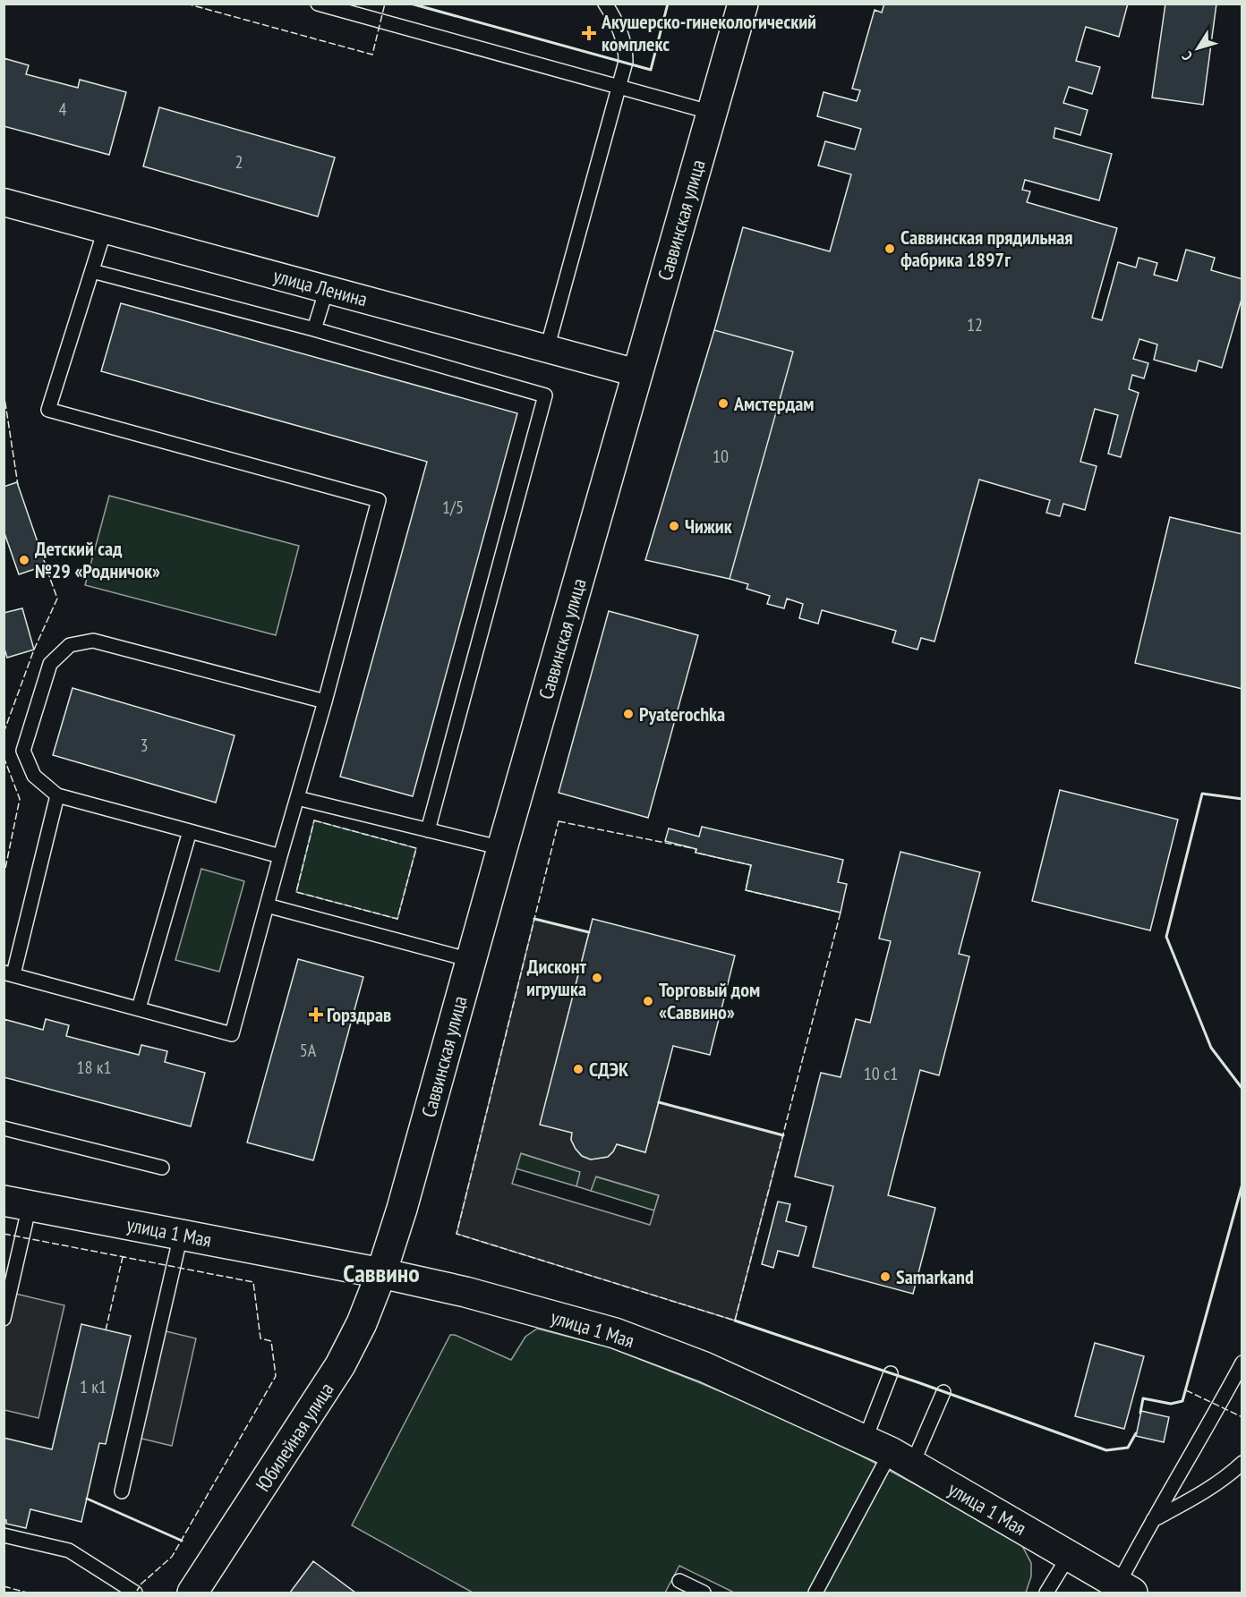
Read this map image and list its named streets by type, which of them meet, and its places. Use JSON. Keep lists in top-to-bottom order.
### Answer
{
  "streets": {
    "main road": ["Саввинская улица", "улица 1 Мая", "Юбилейная улица"],
    "street": ["улица Ленина"]
  },
  "crossings": [
    ["Саввинская улица", "улица Ленина"],
    ["Саввинская улица", "улица 1 Мая"],
    ["Саввинская улица", "Юбилейная улица"],
    ["улица 1 Мая", "Юбилейная улица"]
  ],
  "districts": ["Саввино"],
  "places": {
    "health": ["Акушерско-гинекологический комплекс", "Горздрав"],
    "other": [
      "Саввинская прядильная фабрика 1897г",
      "Амстердам",
      "Чижик",
      "Детский сад №29 «Родничок»",
      "Pyaterochka",
      "Дисконт игрушка",
      "Торговый дом «Саввино»",
      "СДЭК",
      "Samarkand"
    ]
  },
  "house_numbers": [
    "4",
    "2",
    "12",
    "10",
    "1/5",
    "3",
    "5А",
    "18 к1",
    "10 с1",
    "1 к1"
  ],
  "north": "bottom left"
}
